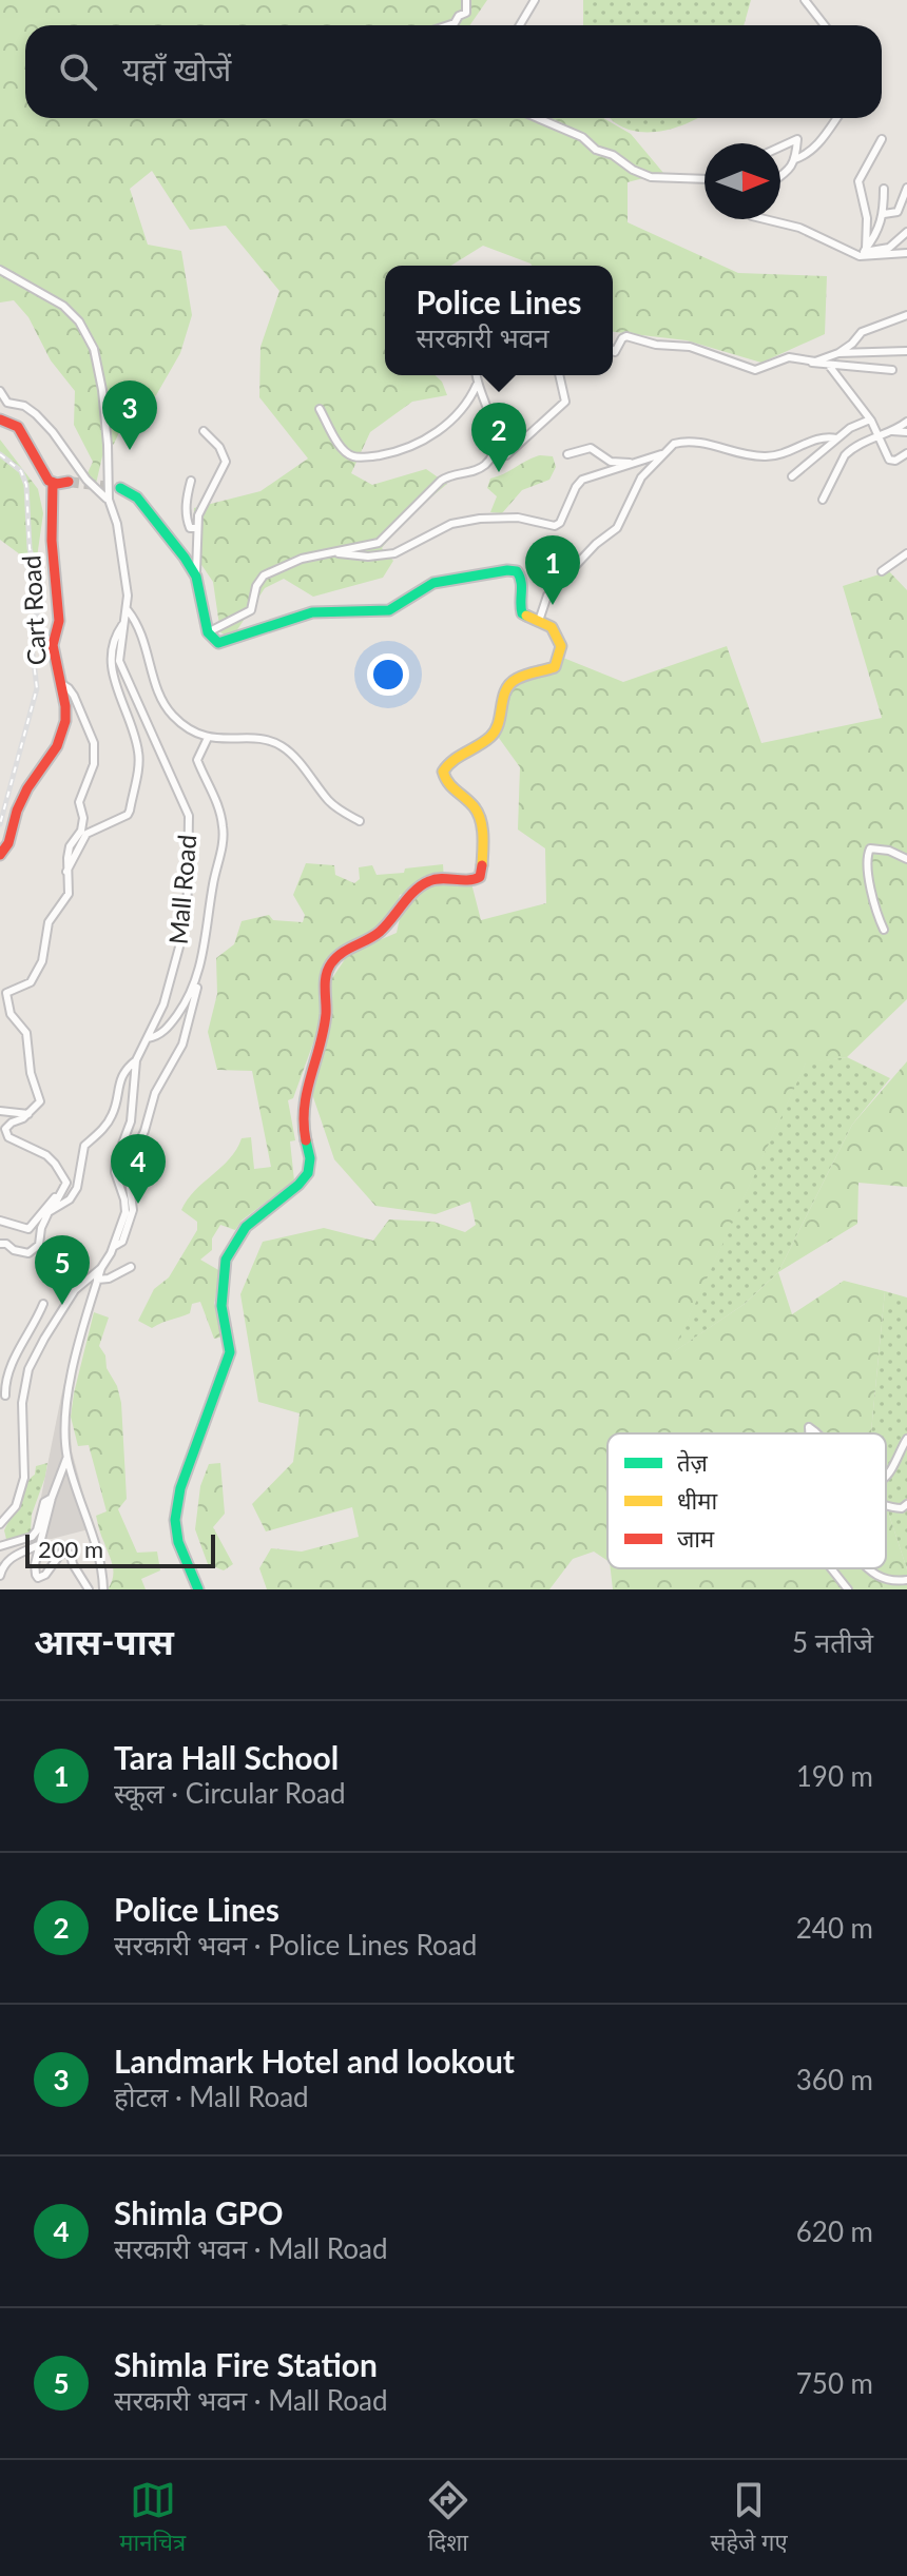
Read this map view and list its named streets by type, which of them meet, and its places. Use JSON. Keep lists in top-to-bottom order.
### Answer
{
  "streets": {
    "main road": ["Cart Road"],
    "street": ["Mall Road"]
  },
  "legend": ["तेज़", "धीमा", "जाम"],
  "scale_bar": "200 m",
  "north": "right",
  "page": {
    "search": "यहाँ खोजें",
    "popup": ["Police Lines", "सरकारी भवन"],
    "pins": [
      "3",
      "2",
      "1",
      "4",
      "5"
    ],
    "scale": "200 m",
    "heading": ["आस-पास", "5 नतीजे"],
    "list": [
      {
        "mark": "1",
        "name": "Tara Hall School",
        "note": "स्कूल · Circular Road",
        "value": "190 m"
      },
      {
        "mark": "2",
        "name": "Police Lines",
        "note": "सरकारी भवन · Police Lines Road",
        "value": "240 m"
      },
      {
        "mark": "3",
        "name": "Landmark Hotel and lookout",
        "note": "होटल · Mall Road",
        "value": "360 m"
      },
      {
        "mark": "4",
        "name": "Shimla GPO",
        "note": "सरकारी भवन · Mall Road",
        "value": "620 m"
      },
      {
        "mark": "5",
        "name": "Shimla Fire Station",
        "note": "सरकारी भवन · Mall Road",
        "value": "750 m"
      }
    ],
    "nav": ["मानचित्र", "दिशा", "सहेजे गए"]
  }
}
